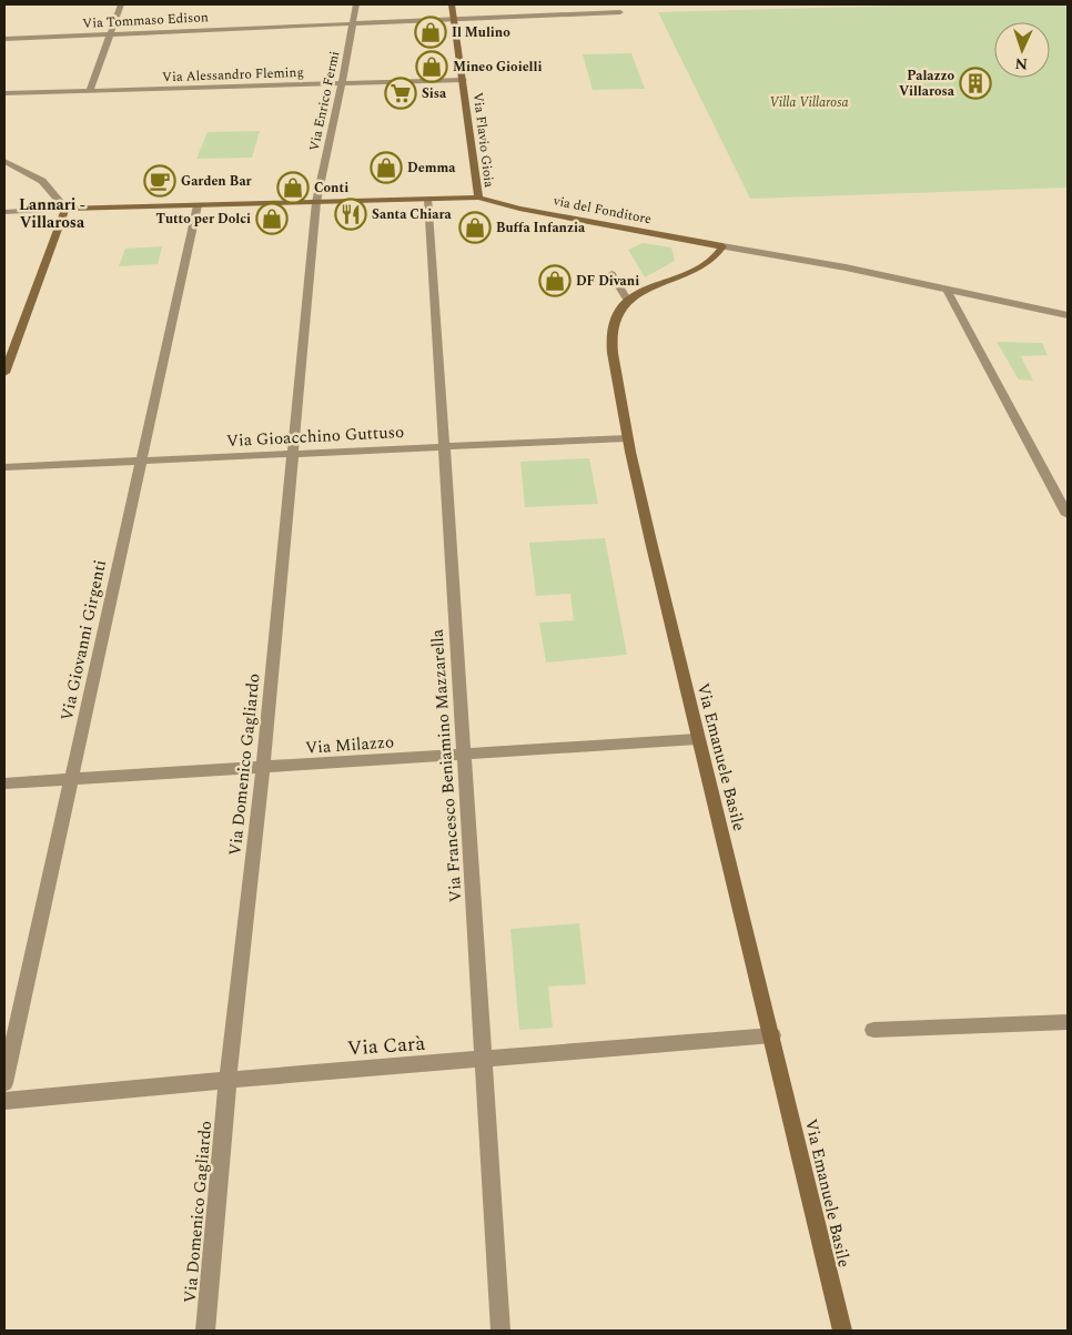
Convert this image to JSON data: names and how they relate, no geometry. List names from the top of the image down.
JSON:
{
  "streets": {
    "main road": ["Via Flavio Gioia", "via del Fonditore", "Via Emanuele Basile"],
    "street": [
      "Via Tommaso Edison",
      "Via Alessandro Fleming",
      "Via Enrico Fermi",
      "Via Gioacchino Guttuso",
      "Via Giovanni Girgenti",
      "Via Milazzo",
      "Via Domenico Gagliardo",
      "Via Francesco Beniamino Mazzarella",
      "Via Carà"
    ]
  },
  "crossings": [
    ["Via Tommaso Edison", "Via Enrico Fermi"],
    ["Via Tommaso Edison", "Via Flavio Gioia"],
    ["Via Alessandro Fleming", "Via Enrico Fermi"],
    ["Via Alessandro Fleming", "Via Flavio Gioia"],
    ["Via Enrico Fermi", "via del Fonditore"],
    ["Via Enrico Fermi", "Via Domenico Gagliardo"],
    ["Via Flavio Gioia", "via del Fonditore"],
    ["via del Fonditore", "Via Giovanni Girgenti"],
    ["via del Fonditore", "Via Emanuele Basile"],
    ["via del Fonditore", "Via Domenico Gagliardo"],
    ["via del Fonditore", "Via Francesco Beniamino Mazzarella"],
    ["Via Gioacchino Guttuso", "Via Giovanni Girgenti"],
    ["Via Gioacchino Guttuso", "Via Emanuele Basile"],
    ["Via Gioacchino Guttuso", "Via Domenico Gagliardo"],
    ["Via Gioacchino Guttuso", "Via Francesco Beniamino Mazzarella"],
    ["Via Giovanni Girgenti", "Via Milazzo"],
    ["Via Milazzo", "Via Emanuele Basile"],
    ["Via Milazzo", "Via Domenico Gagliardo"],
    ["Via Milazzo", "Via Francesco Beniamino Mazzarella"],
    ["Via Emanuele Basile", "Via Carà"],
    ["Via Domenico Gagliardo", "Via Carà"],
    ["Via Francesco Beniamino Mazzarella", "Via Carà"]
  ],
  "districts": ["Lannari - Villarosa"],
  "parks": ["Villa Villarosa"],
  "places": {
    "shop": [
      "Il Mulino",
      "Mineo Gioielli",
      "Demma",
      "Conti",
      "Tutto per Dolci",
      "Buffa Infanzia",
      "DF Divani"
    ],
    "building": ["Palazzo Villarosa"],
    "supermarket": ["Sisa"],
    "cafe": ["Garden Bar"],
    "restaurant": ["Santa Chiara"]
  },
  "north": "bottom"
}
